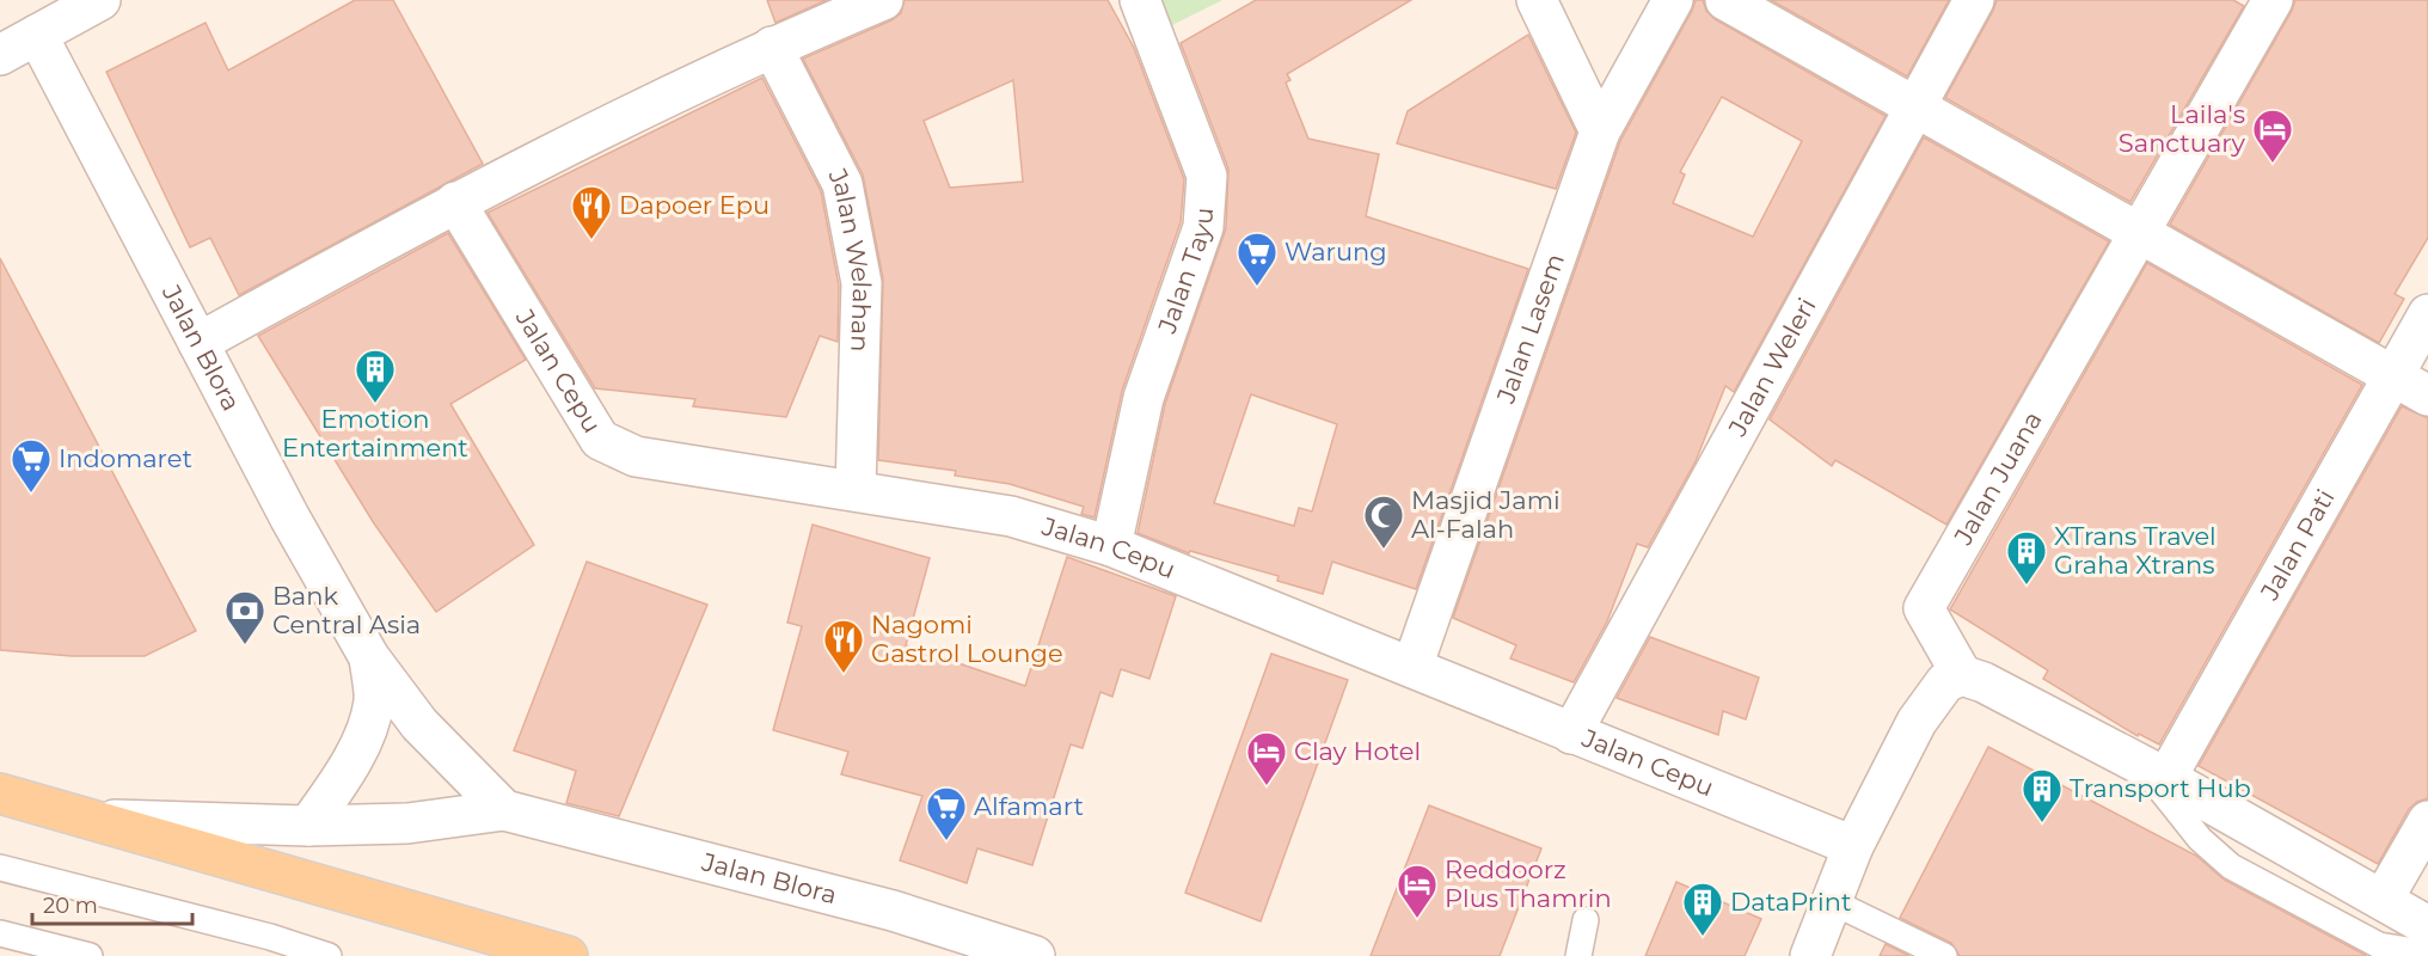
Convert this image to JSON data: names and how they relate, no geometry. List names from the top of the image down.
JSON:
{
  "streets": {
    "street": [
      "Jalan Welahan",
      "Jalan Tayu",
      "Jalan Lasem",
      "Jalan Blora",
      "Jalan Weleri",
      "Jalan Cepu",
      "Jalan Juana",
      "Jalan Pati"
    ]
  },
  "crossings": [
    ["Jalan Welahan", "Jalan Cepu"],
    ["Jalan Tayu", "Jalan Cepu"],
    ["Jalan Lasem", "Jalan Cepu"],
    ["Jalan Weleri", "Jalan Cepu"]
  ],
  "places": {
    "hotel": ["Laila's Sanctuary", "Clay Hotel", "Reddoorz Plus Thamrin"],
    "restaurant": ["Dapoer Epu", "Nagomi Gastrol Lounge"],
    "supermarket": ["Warung", "Indomaret", "Alfamart"],
    "building": [
      "Emotion Entertainment",
      "XTrans Travel Graha Xtrans",
      "Transport Hub",
      "DataPrint"
    ],
    "mosque": ["Masjid Jami Al-Falah"],
    "bank": ["Bank Central Asia"]
  },
  "scale_bar": "20 m"
}
